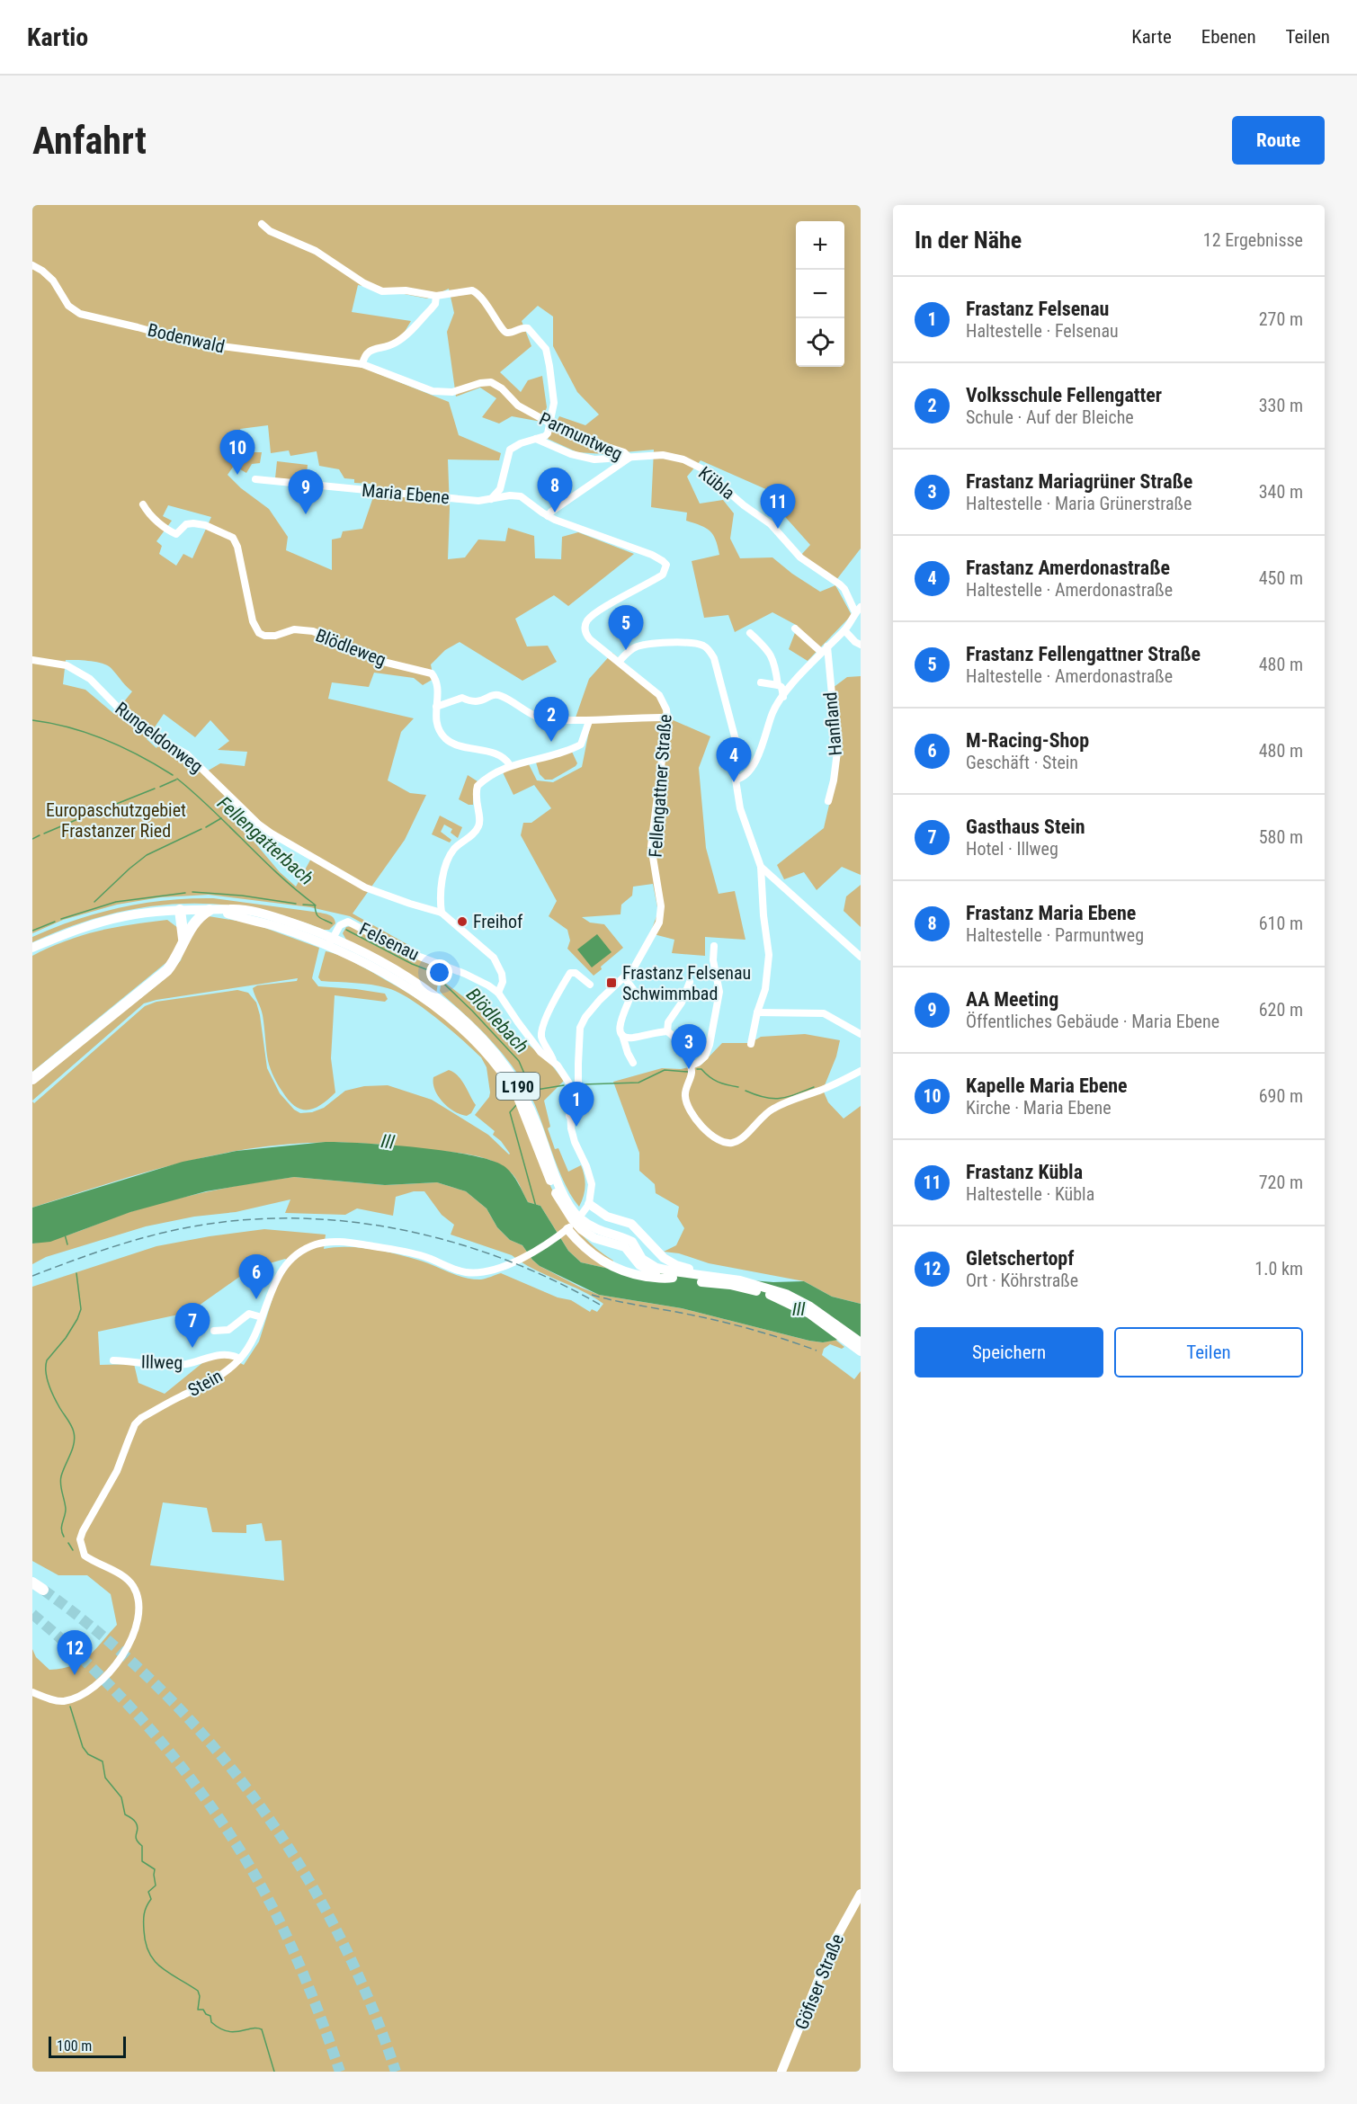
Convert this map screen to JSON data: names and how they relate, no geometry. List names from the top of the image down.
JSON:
{
  "streets": {
    "main road": ["L190", "Göfiser Straße"],
    "street": [
      "Bodenwald",
      "Parmuntweg",
      "Kübla",
      "Maria Ebene",
      "Blödleweg",
      "Hanfland",
      "Rungeldonweg",
      "Fellengattner Straße",
      "Felsenau",
      "Illweg",
      "Stein"
    ]
  },
  "crossings": [
    ["Bodenwald", "Parmuntweg"],
    ["Parmuntweg", "Kübla"],
    ["Parmuntweg", "Maria Ebene"],
    ["Parmuntweg", "Fellengattner Straße"],
    ["Maria Ebene", "Fellengattner Straße"],
    ["Rungeldonweg", "Felsenau"],
    ["Fellengattner Straße", "Felsenau"],
    ["Felsenau", "L190"],
    ["Illweg", "Stein"]
  ],
  "water": ["Fellengatterbach", "Blödlebach", "Ill"],
  "parks": ["Europaschutzgebiet Frastanzer Ried"],
  "places": {
    "other": ["Freihof"],
    "transit": ["Frastanz Felsenau Schwimmbad"]
  },
  "scale_bar": "100 m",
  "page": {
    "header": "Kartio",
    "nav": ["Karte", "Ebenen", "Teilen"],
    "buttons": [
      "Route",
      ["Speichern", "Teilen"]
    ],
    "title": "Anfahrt",
    "heading": ["In der Nähe", "12 Ergebnisse"],
    "map_buttons": ["+", "−"],
    "list": [
      {
        "mark": "1",
        "name": "Frastanz Felsenau",
        "note": "Haltestelle · Felsenau",
        "value": "270 m"
      },
      {
        "mark": "2",
        "name": "Volksschule Fellengatter",
        "note": "Schule · Auf der Bleiche",
        "value": "330 m"
      },
      {
        "mark": "3",
        "name": "Frastanz Mariagrüner Straße",
        "note": "Haltestelle · Maria Grünerstraße",
        "value": "340 m"
      },
      {
        "mark": "4",
        "name": "Frastanz Amerdonastraße",
        "note": "Haltestelle · Amerdonastraße",
        "value": "450 m"
      },
      {
        "mark": "5",
        "name": "Frastanz Fellengattner Straße",
        "note": "Haltestelle · Amerdonastraße",
        "value": "480 m"
      },
      {
        "mark": "6",
        "name": "M-Racing-Shop",
        "note": "Geschäft · Stein",
        "value": "480 m"
      },
      {
        "mark": "7",
        "name": "Gasthaus Stein",
        "note": "Hotel · Illweg",
        "value": "580 m"
      },
      {
        "mark": "8",
        "name": "Frastanz Maria Ebene",
        "note": "Haltestelle · Parmuntweg",
        "value": "610 m"
      },
      {
        "mark": "9",
        "name": "AA Meeting",
        "note": "Öffentliches Gebäude · Maria Ebene",
        "value": "620 m"
      },
      {
        "mark": "10",
        "name": "Kapelle Maria Ebene",
        "note": "Kirche · Maria Ebene",
        "value": "690 m"
      },
      {
        "mark": "11",
        "name": "Frastanz Kübla",
        "note": "Haltestelle · Kübla",
        "value": "720 m"
      },
      {
        "mark": "12",
        "name": "Gletschertopf",
        "note": "Ort · Köhrstraße",
        "value": "1.0 km"
      }
    ],
    "pins": [
      "10",
      "8",
      "9",
      "11",
      "5",
      "2",
      "4",
      "3",
      "1",
      "6",
      "7",
      "12"
    ],
    "scale": "100 m"
  }
}
